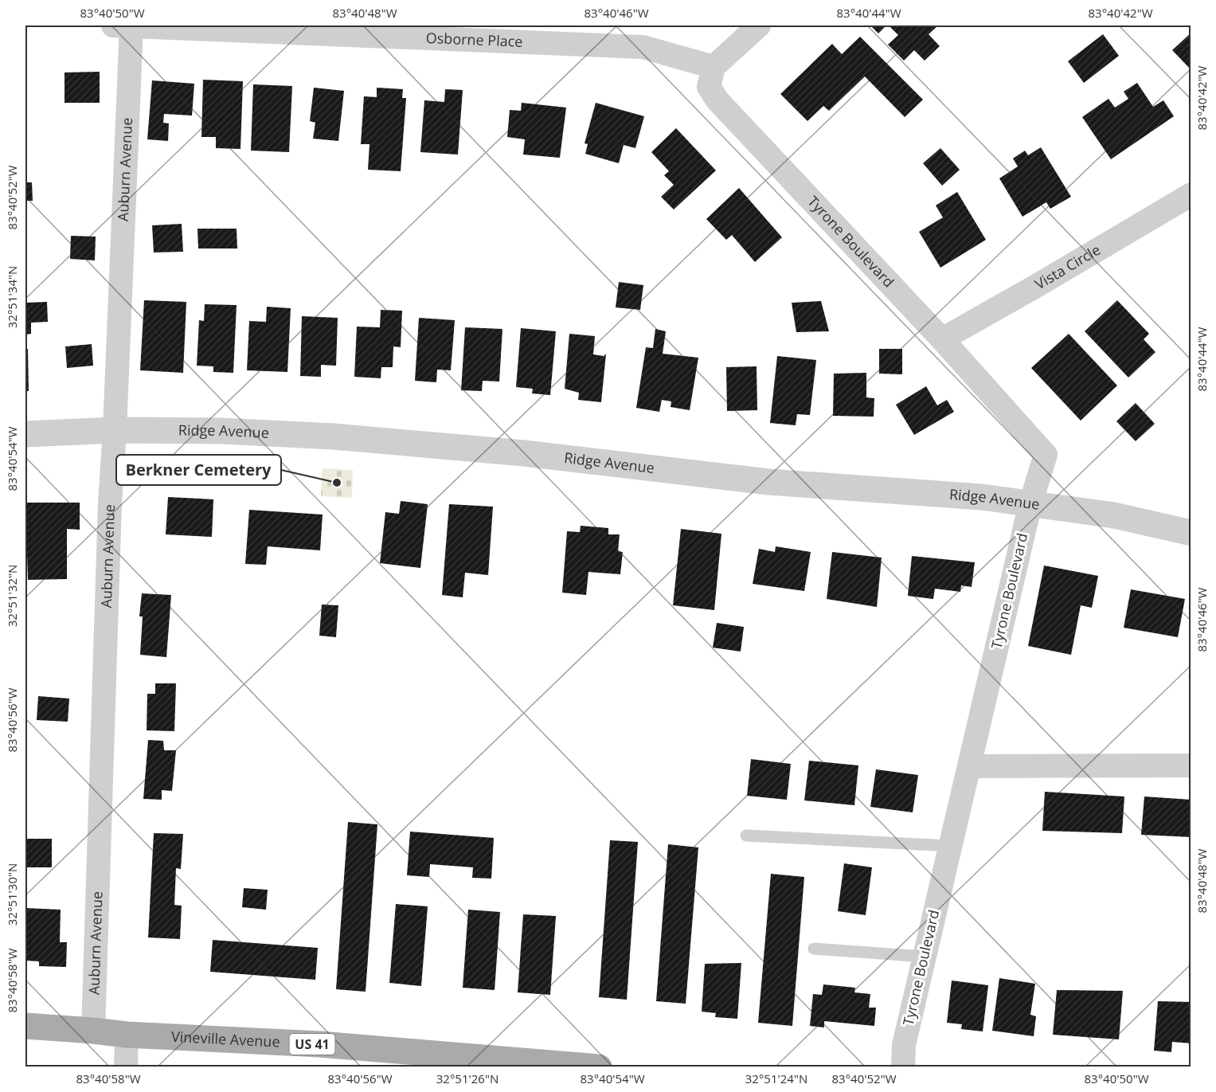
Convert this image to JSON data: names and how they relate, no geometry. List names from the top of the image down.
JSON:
{
  "streets": {
    "main road": ["Vineville Avenue", "US 41"],
    "street": [
      "Osborne Place",
      "Auburn Avenue",
      "Tyrone Boulevard",
      "Vista Circle",
      "Ridge Avenue"
    ]
  },
  "crossings": [
    ["Osborne Place", "Auburn Avenue"],
    ["Osborne Place", "Tyrone Boulevard"],
    ["Auburn Avenue", "Ridge Avenue"],
    ["Auburn Avenue", "Vineville Avenue"],
    ["Tyrone Boulevard", "Vista Circle"],
    ["Tyrone Boulevard", "Ridge Avenue"]
  ],
  "places": ["Berkner Cemetery"],
  "coordinates": [
    "83°40'50\"W",
    "83°40'48\"W",
    "83°40'46\"W",
    "83°40'44\"W",
    "83°40'42\"W",
    "83°40'52\"W",
    "32°51'34\"N",
    "83°40'54\"W",
    "32°51'32\"N",
    "83°40'56\"W",
    "32°51'30\"N",
    "83°40'58\"W",
    "32°51'26\"N",
    "32°51'24\"N"
  ]
}
